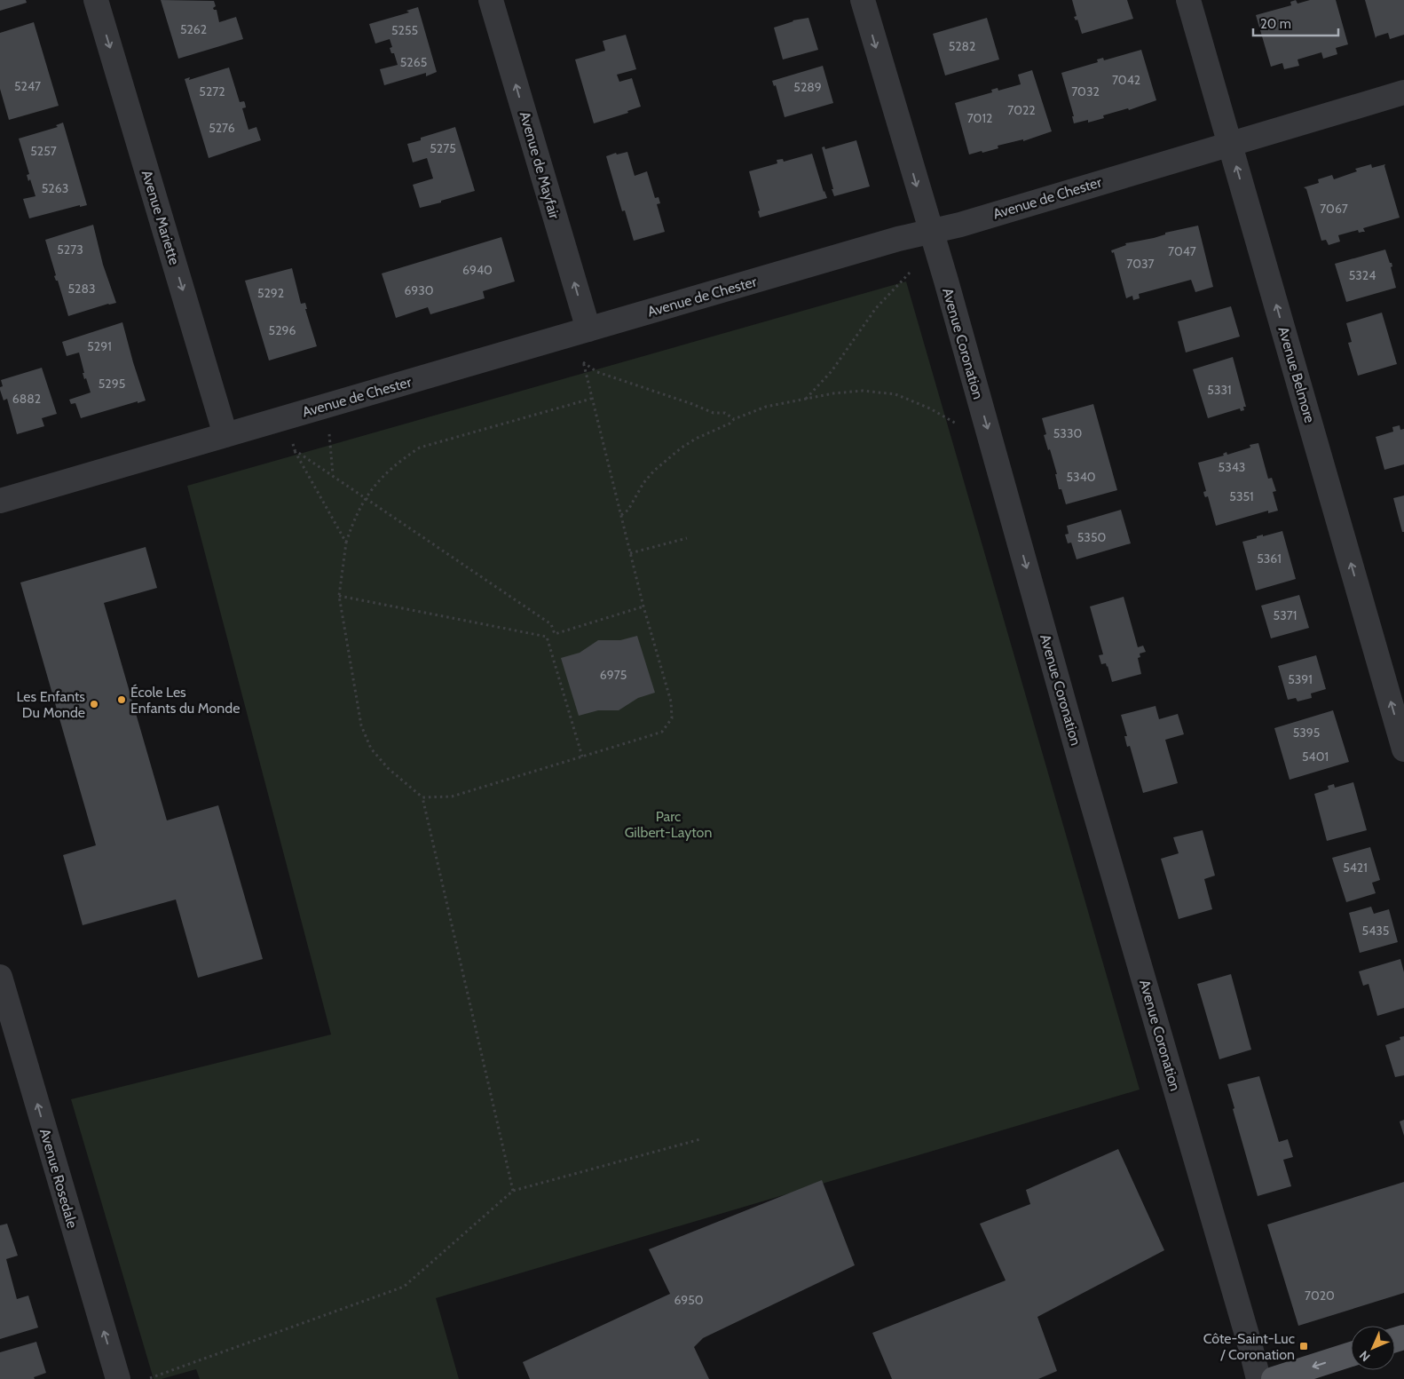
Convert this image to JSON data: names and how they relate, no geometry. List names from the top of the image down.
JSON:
{
  "streets": {
    "street": [
      "Avenue de Mayfair",
      "Avenue de Chester",
      "Avenue Mariette",
      "Avenue Coronation",
      "Avenue Belmore",
      "Avenue Rosedale"
    ]
  },
  "crossings": [
    ["Avenue de Mayfair", "Avenue de Chester"],
    ["Avenue de Chester", "Avenue Mariette"],
    ["Avenue de Chester", "Avenue Coronation"],
    ["Avenue de Chester", "Avenue Belmore"]
  ],
  "one_way": [
    "Avenue de Mayfair",
    "Avenue Mariette",
    "Avenue Coronation",
    "Avenue Belmore",
    "Avenue Rosedale"
  ],
  "parks": ["Parc Gilbert-Layton"],
  "places": {
    "other": ["École Les Enfants du Monde", "Les Enfants Du Monde"],
    "transit": ["Côte-Saint-Luc / Coronation"]
  },
  "house_numbers": [
    "5262",
    "5255",
    "5282",
    "5265",
    "7042",
    "5247",
    "5289",
    "5272",
    "7032",
    "7022",
    "7012",
    "5276",
    "5275",
    "5257",
    "5263",
    "7067",
    "5273",
    "7047",
    "7037",
    "6940",
    "5324",
    "5283",
    "6930",
    "5292",
    "5296",
    "5291",
    "5295",
    "5331",
    "6882",
    "5330",
    "5343",
    "5340",
    "5351",
    "5350",
    "5361",
    "5371",
    "6975",
    "5391",
    "5395",
    "5401",
    "5421",
    "5435",
    "7020",
    "6950"
  ],
  "scale_bar": "20 m",
  "north": "bottom left"
}
